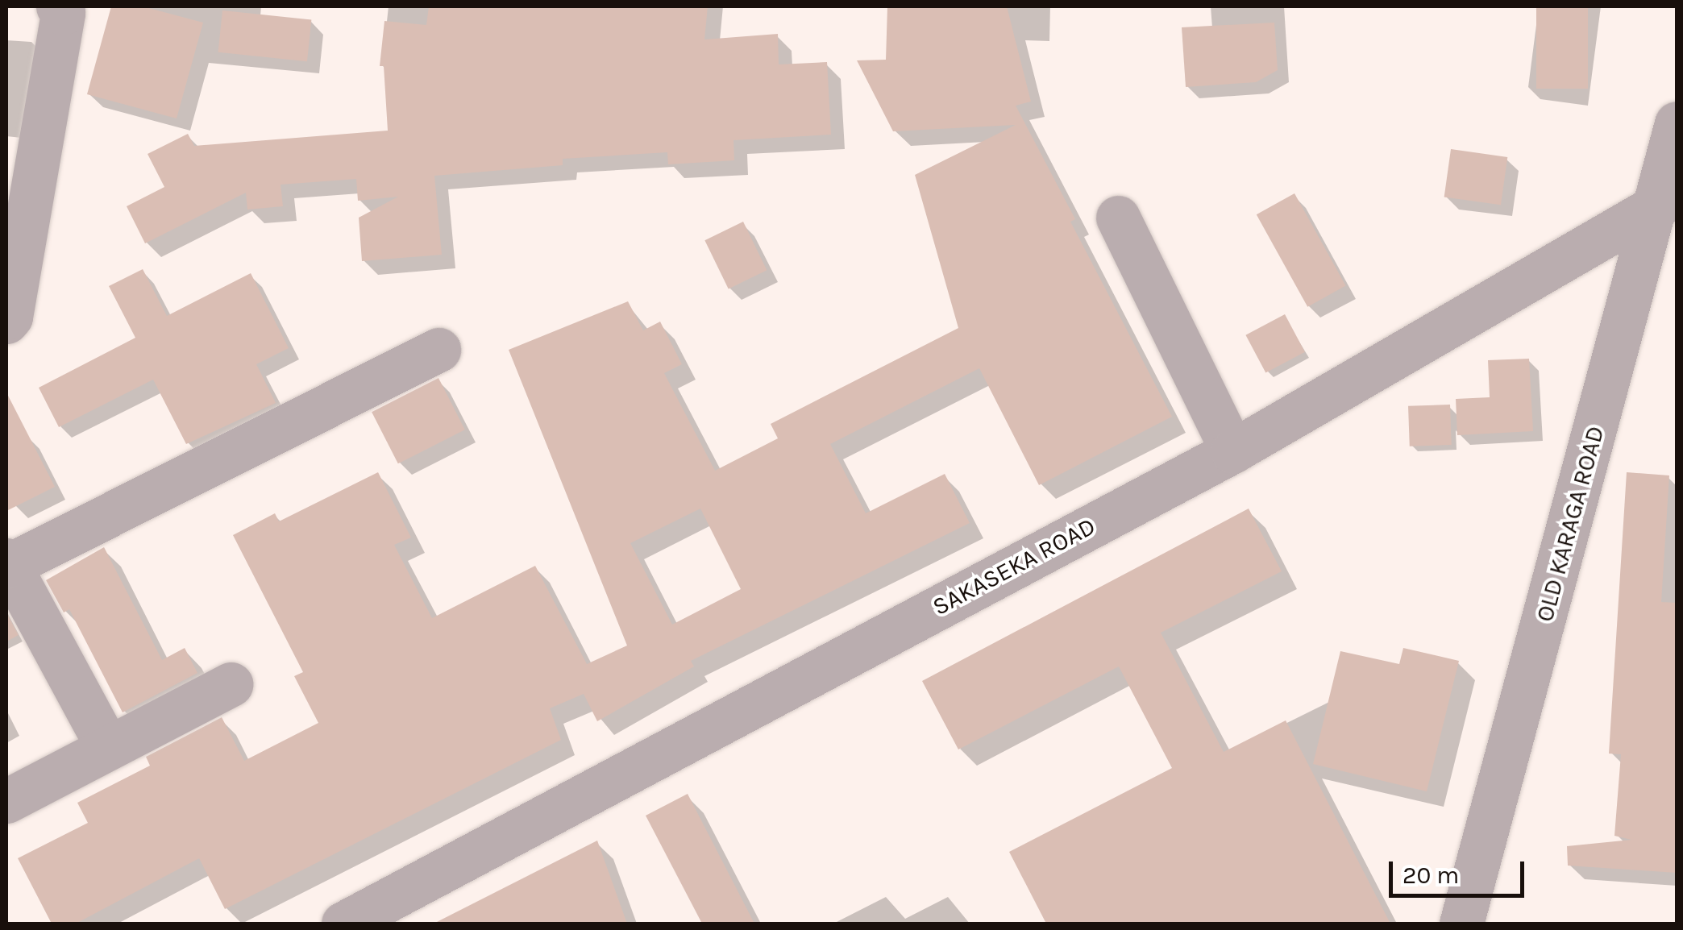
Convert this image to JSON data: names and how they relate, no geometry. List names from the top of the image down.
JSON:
{
  "streets": {
    "street": ["OLD KARAGA ROAD", "SAKASEKA ROAD"]
  },
  "crossings": [
    ["OLD KARAGA ROAD", "SAKASEKA ROAD"]
  ],
  "scale_bar": "20 m"
}
